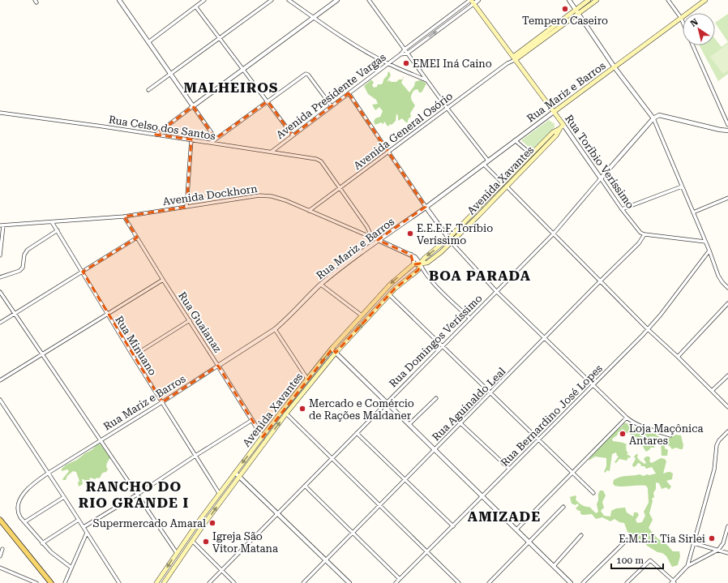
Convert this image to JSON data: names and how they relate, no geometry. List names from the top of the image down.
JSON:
{
  "streets": {
    "main road": [
      "Rua Mariz e Barros",
      "Avenida General Osório",
      "Rua Toríbio Veríssimo",
      "Avenida Xavantes"
    ],
    "street": [
      "Avenida Presidente Vargas",
      "Rua Celso dos Santos",
      "Avenida Dockhorn",
      "Rua Guaianaz",
      "Rua Domingos Veríssimo",
      "Rua Minuano",
      "Rua Aguinaldo Leal",
      "Rua Bernardino José Lopes"
    ]
  },
  "crossings": [
    ["Rua Mariz e Barros", "Rua Toríbio Veríssimo"],
    ["Rua Mariz e Barros", "Avenida Dockhorn"],
    ["Rua Mariz e Barros", "Rua Guaianaz"],
    ["Rua Mariz e Barros", "Rua Minuano"],
    ["Avenida Presidente Vargas", "Rua Celso dos Santos"],
    ["Avenida Presidente Vargas", "Rua Toríbio Veríssimo"],
    ["Rua Celso dos Santos", "Avenida General Osório"],
    ["Avenida General Osório", "Rua Toríbio Veríssimo"],
    ["Avenida General Osório", "Avenida Dockhorn"],
    ["Rua Toríbio Veríssimo", "Avenida Xavantes"],
    ["Rua Toríbio Veríssimo", "Rua Domingos Veríssimo"],
    ["Rua Toríbio Veríssimo", "Rua Aguinaldo Leal"],
    ["Avenida Xavantes", "Avenida Dockhorn"],
    ["Avenida Xavantes", "Rua Guaianaz"],
    ["Avenida Xavantes", "Rua Minuano"],
    ["Avenida Dockhorn", "Rua Guaianaz"],
    ["Avenida Dockhorn", "Rua Minuano"]
  ],
  "districts": [
    "MALHEIROS",
    "BOA PARADA",
    "RANCHO DO RIO GRANDE I",
    "AMIZADE"
  ],
  "places": [
    "Tempero Caseiro",
    "EMEI Iná Caino",
    "E.E.E.F. Toríbio Veríssimo",
    "Mercado e Comércio de Rações Maldaner",
    "Loja Maçônica Antares",
    "Supermercado Amaral",
    "E.M.E.I. Tia Sirlei",
    "Igreja São Vitor Matana"
  ],
  "scale_bar": "100 m",
  "north": "top left"
}
